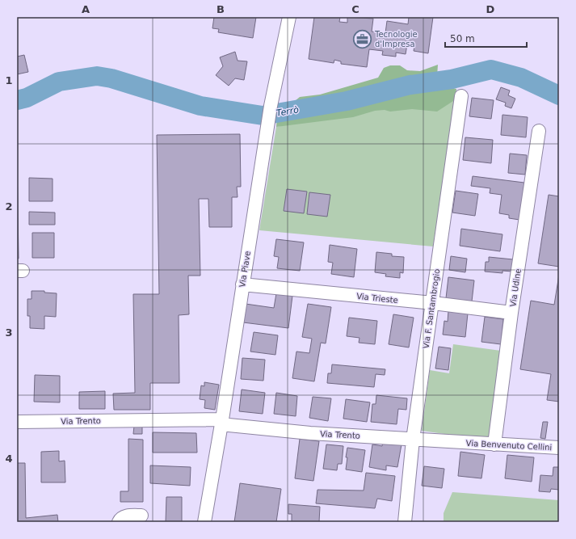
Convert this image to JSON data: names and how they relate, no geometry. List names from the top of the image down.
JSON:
{
  "streets": {
    "street": [
      "Via Piave",
      "Via Udine",
      "Via Trieste",
      "Via F. Santambrogio",
      "Via Trento",
      "Via Benvenuto Cellini"
    ]
  },
  "crossings": [
    ["Via Piave", "Via Trieste"],
    ["Via Piave", "Via Trento"],
    ["Via Udine", "Via Trieste"],
    ["Via Udine", "Via Benvenuto Cellini"],
    ["Via Trieste", "Via F. Santambrogio"],
    ["Via F. Santambrogio", "Via Trento"],
    ["Via Trento", "Via Benvenuto Cellini"]
  ],
  "water": ["Terrò"],
  "places": {
    "office": ["Tecnologie d'Impresa"]
  },
  "scale_bar": "50 m",
  "grid": {
    "columns": [
      "A",
      "B",
      "C",
      "D"
    ],
    "rows": [
      "1",
      "2",
      "3",
      "4"
    ]
  }
}
